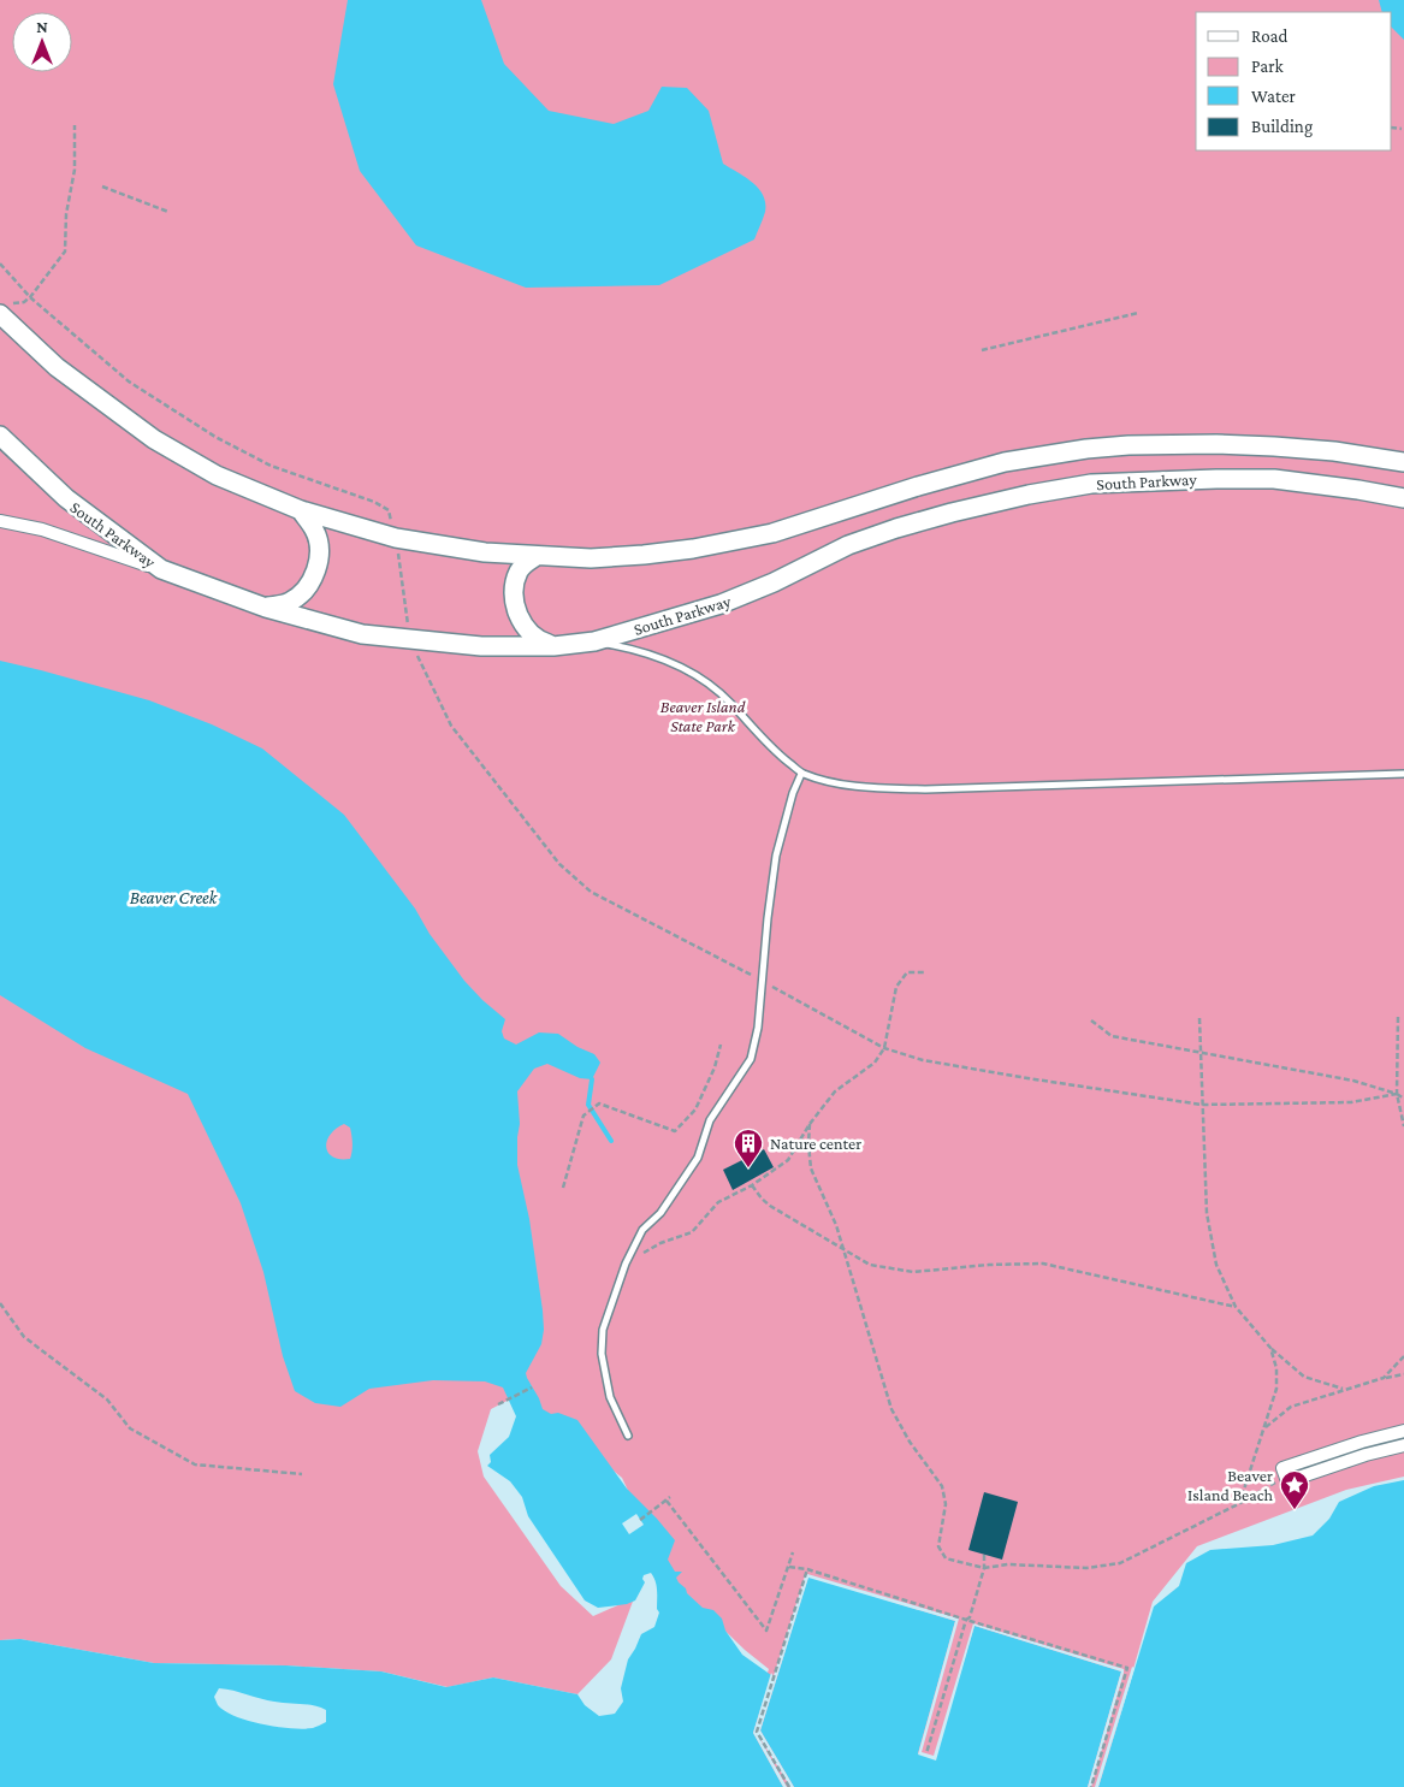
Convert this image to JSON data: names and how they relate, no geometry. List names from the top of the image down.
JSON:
{
  "streets": {
    "street": ["South Parkway"]
  },
  "water": ["Beaver Creek"],
  "parks": ["Beaver Island State Park"],
  "places": {
    "building": ["Nature center"],
    "place": ["Beaver Island Beach"]
  },
  "legend": [
    "Road",
    "Park",
    "Water",
    "Building"
  ],
  "north": "top"
}
